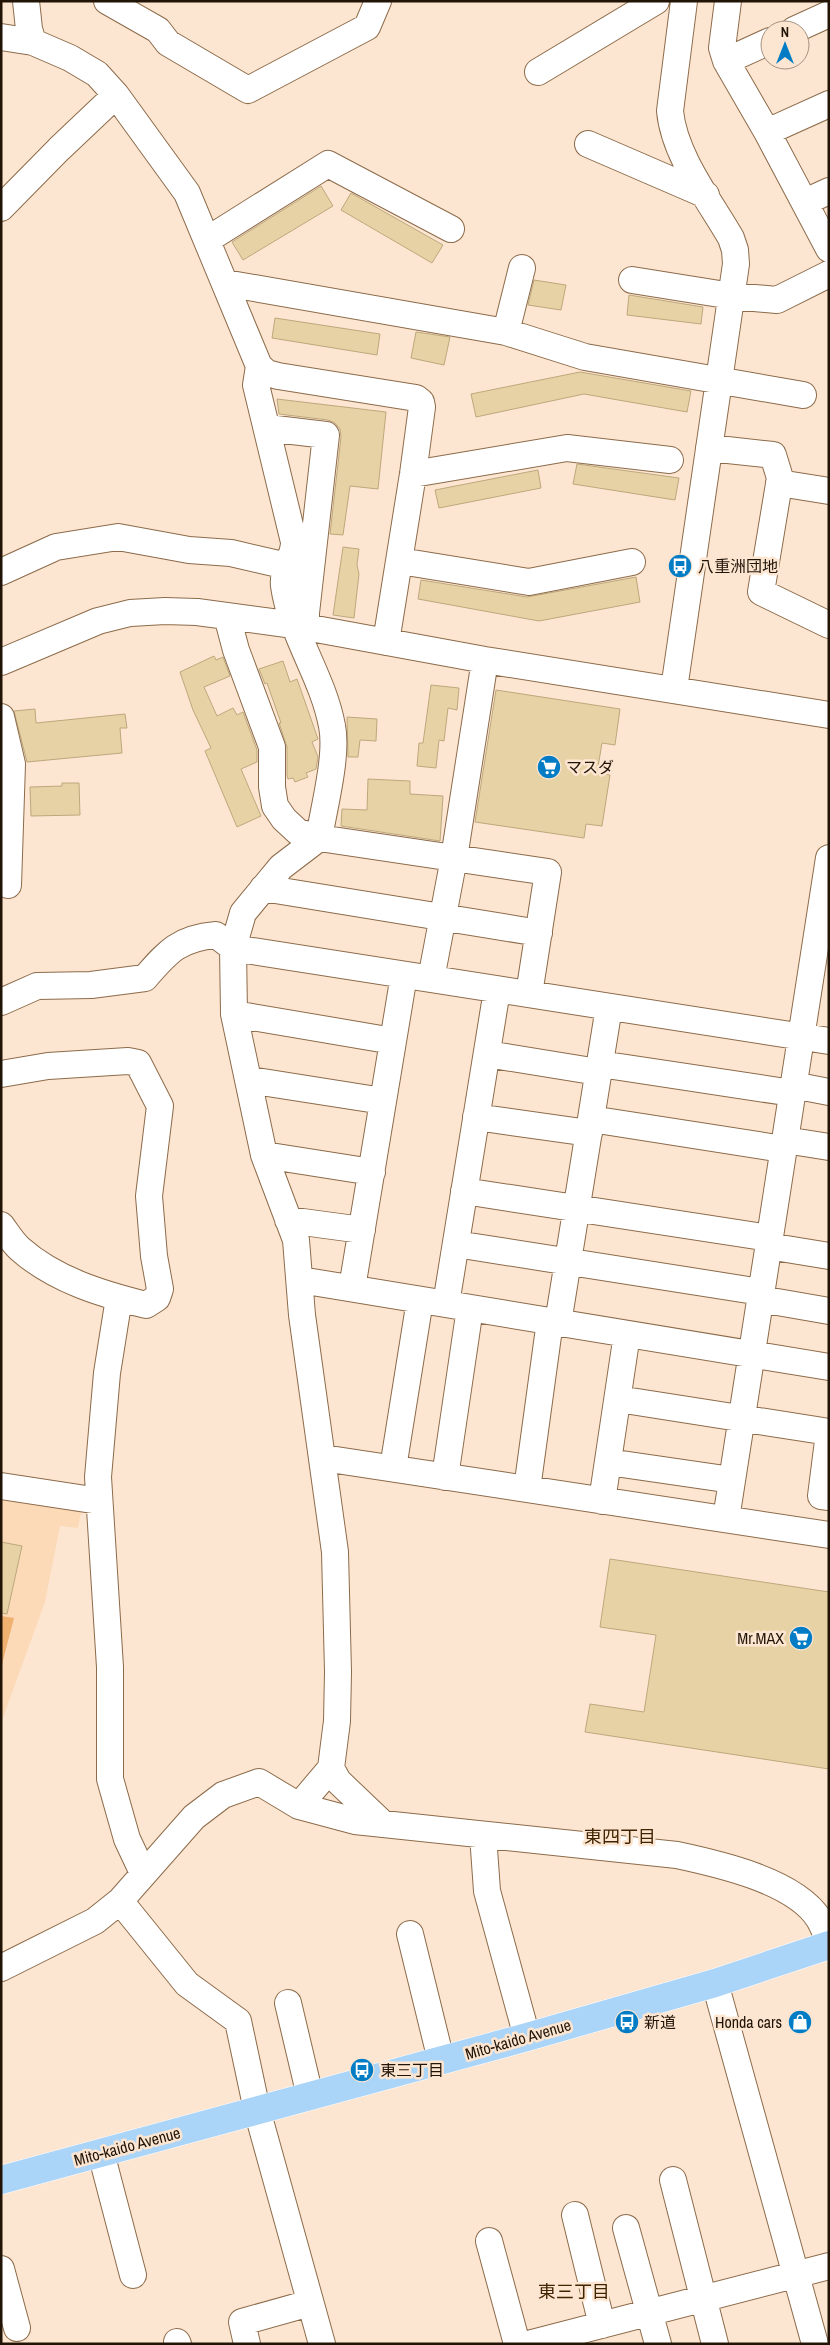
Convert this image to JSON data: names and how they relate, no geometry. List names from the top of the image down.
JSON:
{
  "streets": {
    "main road": ["Mito-kaido Avenue"]
  },
  "districts": ["東四丁目", "東三丁目"],
  "places": {
    "bus stop": ["八重洲団地", "新道", "東三丁目"],
    "supermarket": ["マスダ", "Mr.MAX"],
    "shop": ["Honda cars"]
  },
  "north": "top"
}
